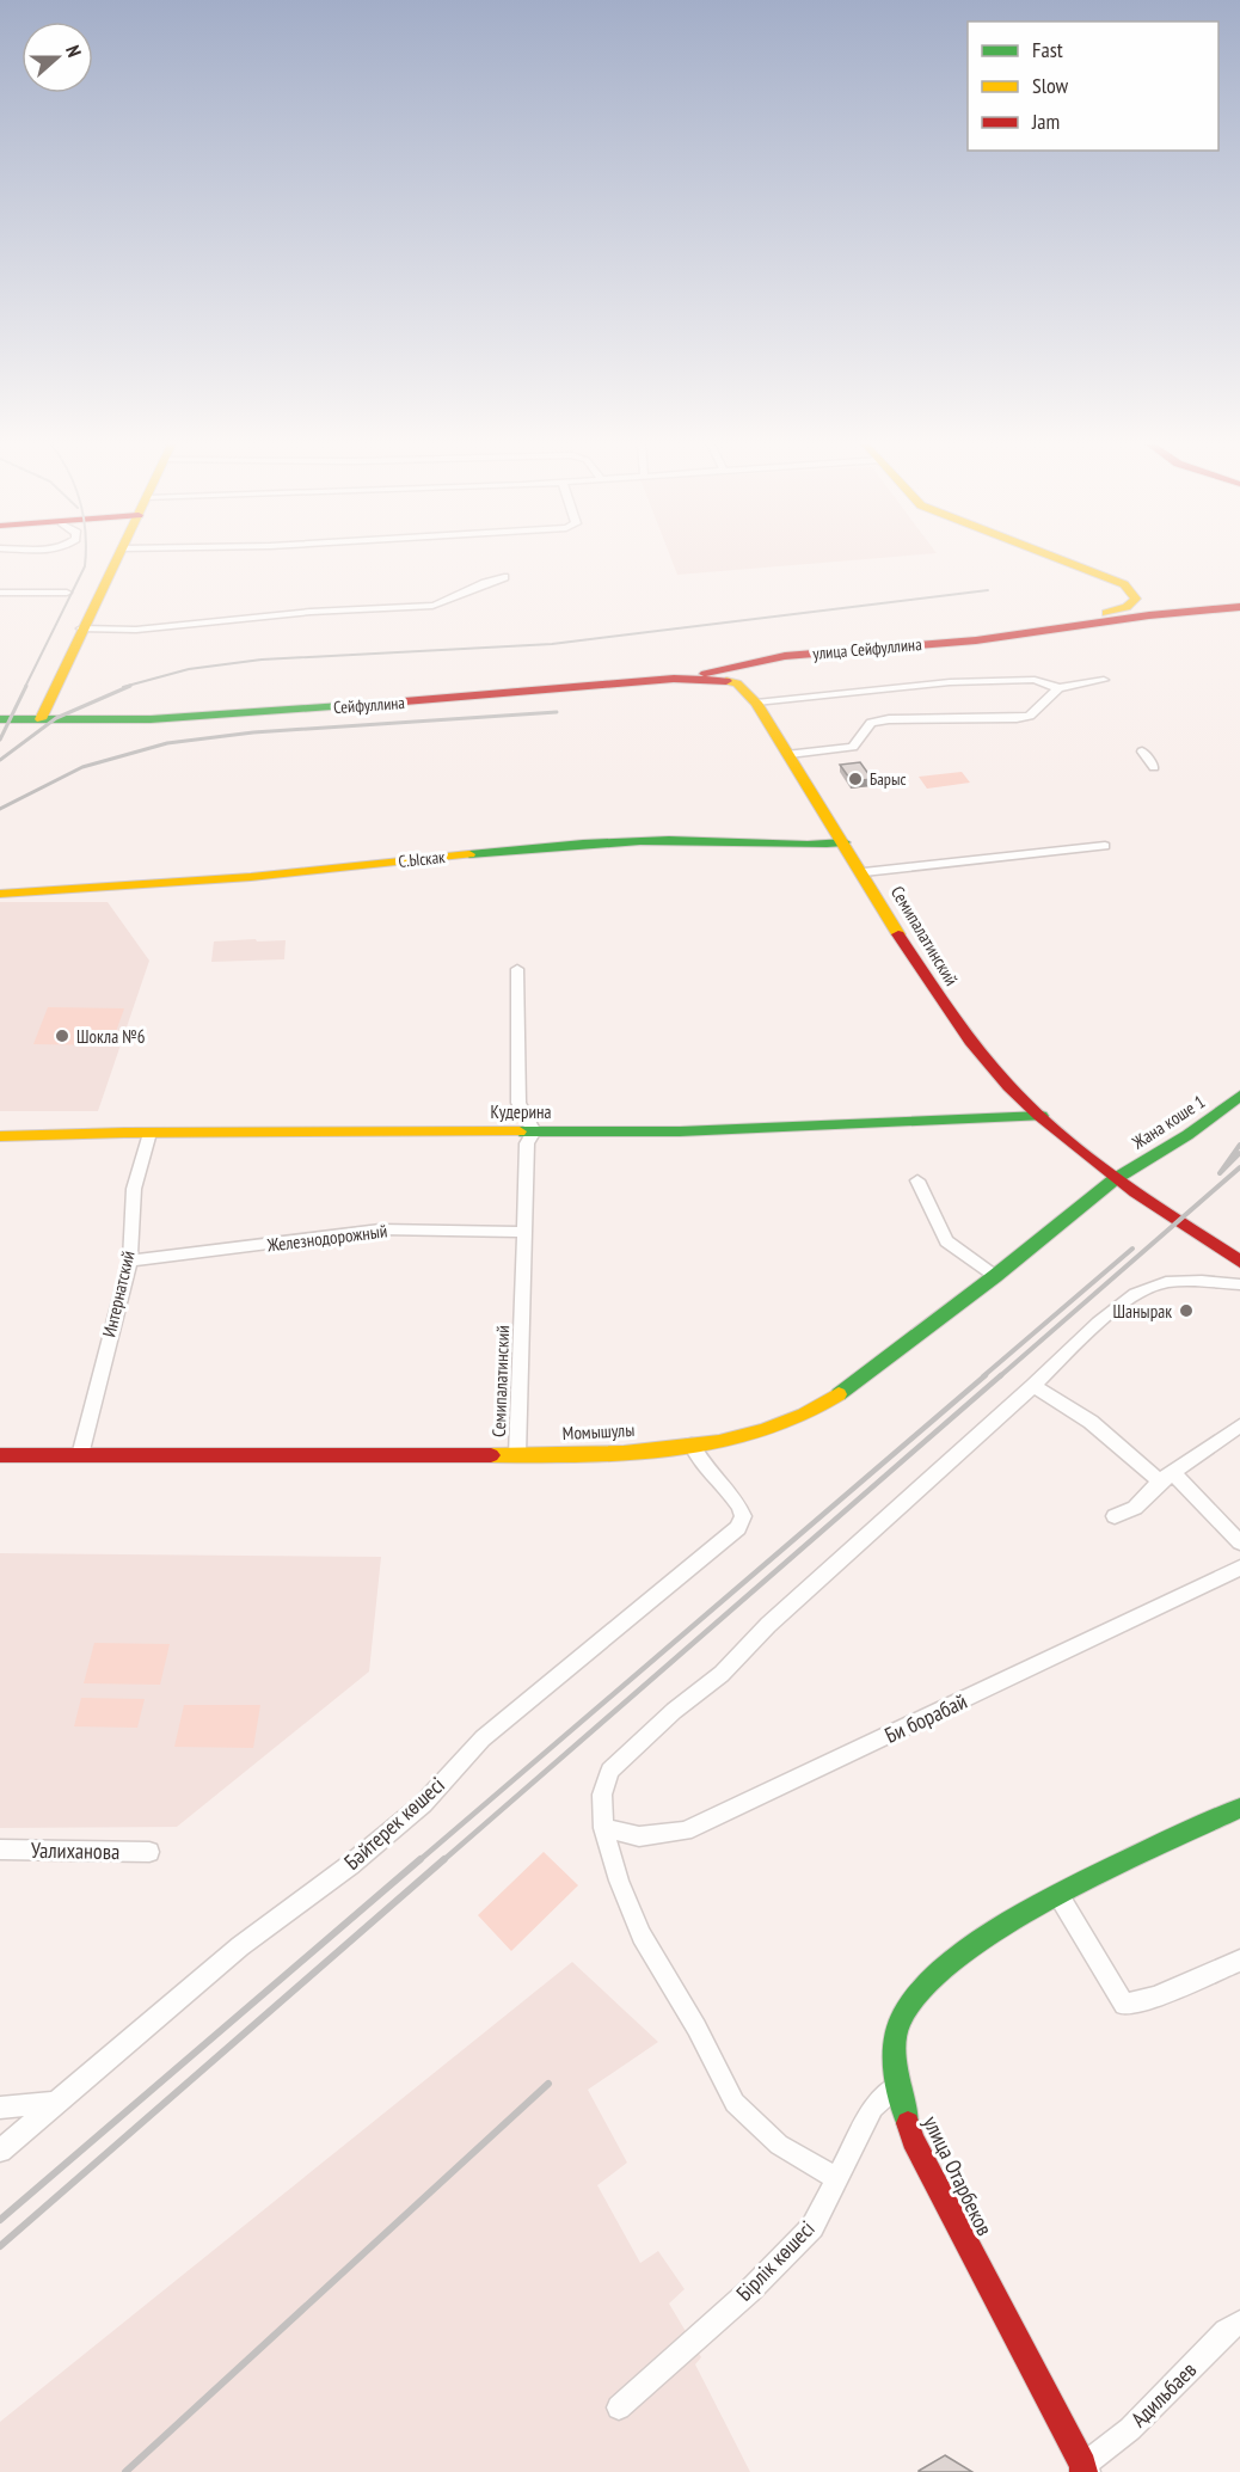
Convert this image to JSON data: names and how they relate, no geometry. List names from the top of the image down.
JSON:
{
  "streets": {
    "street": [
      "улица Сейфуллина",
      "Сейфуллина",
      "С.Ыскак",
      "Семипалатинский",
      "Кудерина",
      "Жана коше 1",
      "Железнодорожный",
      "Интернатский",
      "Момышулы",
      "Би борабай",
      "Бәйтерек көшесі",
      "Уалиханова",
      "улица Отарбеков",
      "Бірлік көшесі",
      "Адильбаев"
    ]
  },
  "crossings": [
    ["улица Сейфуллина", "Сейфуллина"],
    ["Сейфуллина", "Семипалатинский"],
    ["С.Ыскак", "Семипалатинский"],
    ["Семипалатинский", "Кудерина"],
    ["Семипалатинский", "Жана коше 1"],
    ["Семипалатинский", "Железнодорожный"],
    ["Семипалатинский", "Момышулы"],
    ["Кудерина", "Интернатский"],
    ["Жана коше 1", "Момышулы"],
    ["Железнодорожный", "Интернатский"],
    ["Интернатский", "Момышулы"],
    ["Момышулы", "Бәйтерек көшесі"],
    ["улица Отарбеков", "Бірлік көшесі"],
    ["улица Отарбеков", "Адильбаев"]
  ],
  "places": ["Барыс", "Шокла №6", "Шанырак"],
  "legend": ["Fast", "Slow", "Jam"],
  "north": "right"
}
